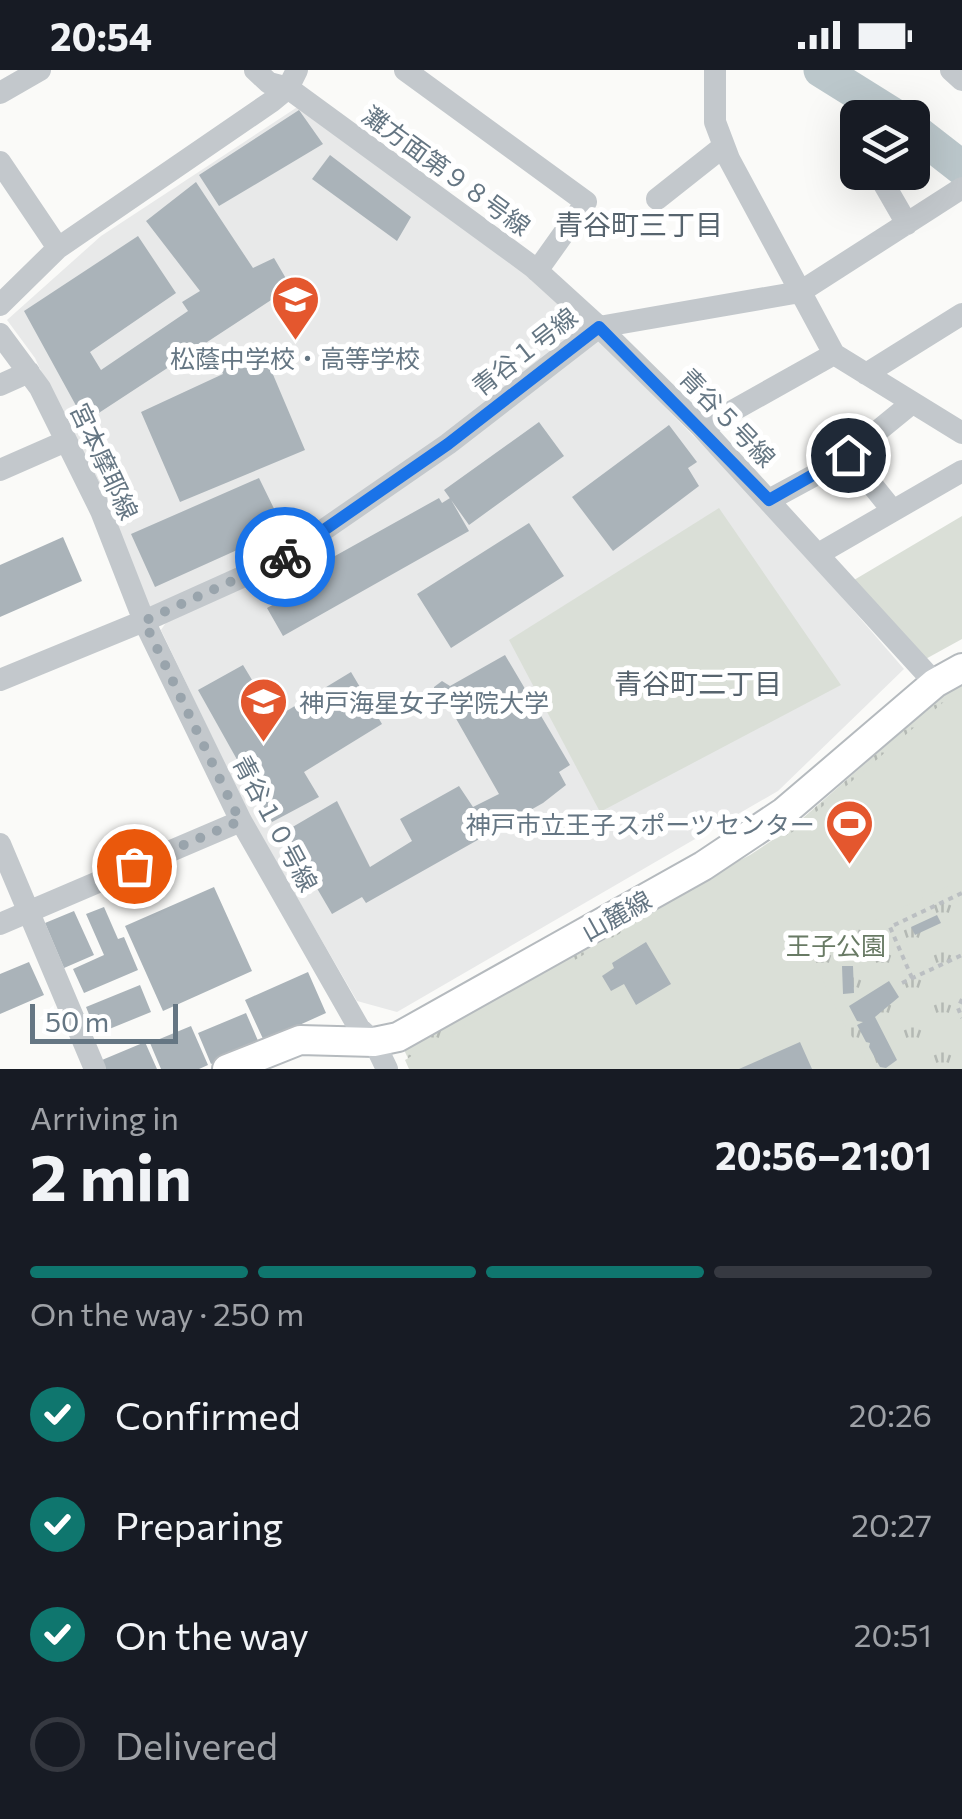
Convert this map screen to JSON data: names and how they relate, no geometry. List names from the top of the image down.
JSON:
{
  "streets": {
    "main road": ["山麓線"],
    "street": [
      "灘方面第９８号線",
      "青谷１号線",
      "青谷５号線",
      "宮本摩耶線",
      "青谷１０号線"
    ]
  },
  "crossings": [
    ["灘方面第９８号線", "青谷１号線"],
    ["灘方面第９８号線", "青谷５号線"],
    ["青谷１号線", "青谷５号線"],
    ["青谷１号線", "宮本摩耶線"],
    ["青谷１号線", "青谷１０号線"],
    ["青谷５号線", "山麓線"],
    ["宮本摩耶線", "青谷１０号線"],
    ["青谷１０号線", "山麓線"]
  ],
  "districts": ["青谷町三丁目", "青谷町二丁目"],
  "parks": ["王子公園"],
  "places": {
    "school or university": ["松蔭中学校・高等学校", "神戸海星女子学院大学"],
    "sports": ["神戸市立王子スポーツセンター"]
  },
  "scale_bar": "50 m",
  "page": {
    "status": "20:54",
    "scale": "50 m",
    "heading": ["2 min", "Arriving in", "20:56–21:01"],
    "bar": "On the way · 250 m",
    "list": [
      ["Confirmed", "20:26"],
      ["Preparing", "20:27"],
      ["On the way", "20:51"],
      "Delivered"
    ]
  }
}
